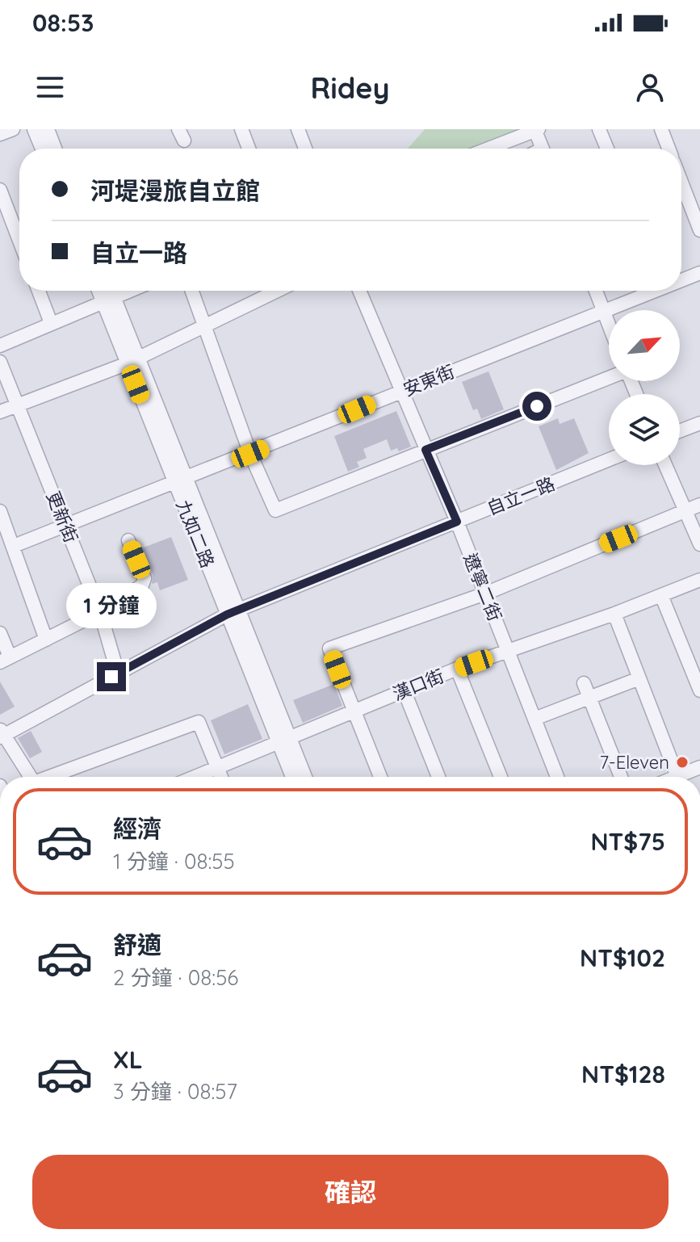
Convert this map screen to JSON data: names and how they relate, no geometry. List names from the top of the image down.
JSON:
{
  "streets": {
    "street": [
      "安東街",
      "自立一路",
      "更新街",
      "九如二路",
      "遼寧二街",
      "漢口街"
    ]
  },
  "crossings": [
    ["安東街", "更新街"],
    ["安東街", "九如二路"],
    ["安東街", "遼寧二街"],
    ["自立一路", "更新街"],
    ["自立一路", "九如二路"],
    ["自立一路", "遼寧二街"],
    ["九如二路", "漢口街"],
    ["遼寧二街", "漢口街"]
  ],
  "places": ["7-Eleven"],
  "north": "top right",
  "page": {
    "status": "08:53",
    "header": "Ridey",
    "banner": ["河堤漫旅自立館", "自立一路"],
    "bubble": "1 分鐘",
    "list": [
      {
        "name": "經濟",
        "note": "1 分鐘 · 08:55",
        "value": "NT$75"
      },
      {
        "name": "舒適",
        "note": "2 分鐘 · 08:56",
        "value": "NT$102"
      },
      {
        "name": "XL",
        "note": "3 分鐘 · 08:57",
        "value": "NT$128"
      }
    ],
    "buttons": "確認"
  }
}
